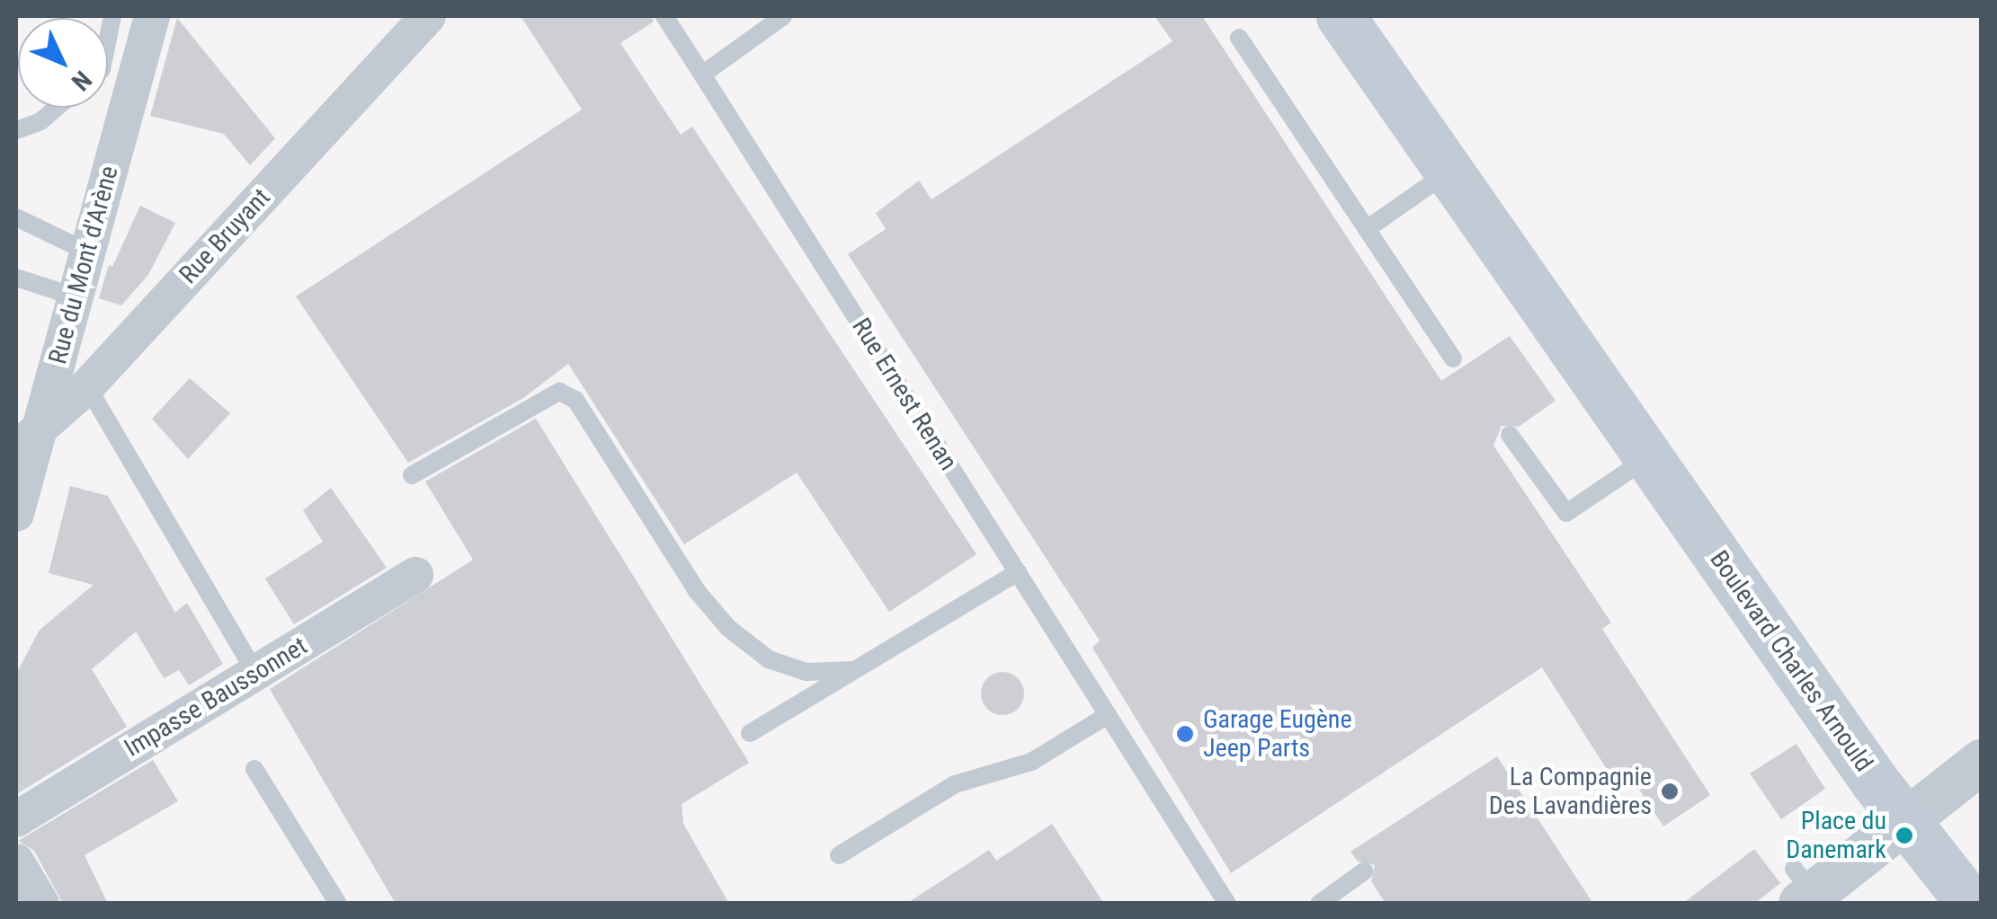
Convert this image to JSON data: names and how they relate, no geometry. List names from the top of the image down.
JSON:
{
  "streets": {
    "main road": ["Boulevard Charles Arnould"],
    "street": ["Rue Bruyant", "Rue du Mont d'Arène", "Impasse Baussonnet"],
    "lane": ["Rue Ernest Renan"]
  },
  "crossings": [
    ["Rue Bruyant", "Rue du Mont d'Arène"]
  ],
  "places": ["Garage Eugène Jeep Parts", "La Compagnie Des Lavandières", "Place du Danemark"],
  "north": "bottom right"
}
